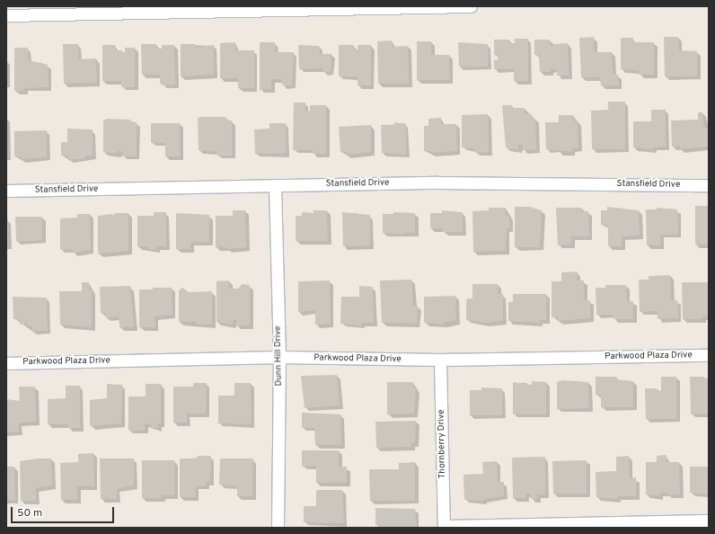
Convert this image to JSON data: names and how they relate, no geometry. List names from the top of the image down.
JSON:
{
  "streets": {
    "street": [
      "Stansfield Drive",
      "Dunn Hill Drive",
      "Parkwood Plaza Drive",
      "Thornberry Drive"
    ]
  },
  "crossings": [
    ["Stansfield Drive", "Dunn Hill Drive"],
    ["Dunn Hill Drive", "Parkwood Plaza Drive"],
    ["Parkwood Plaza Drive", "Thornberry Drive"]
  ],
  "scale_bar": "50 m"
}
